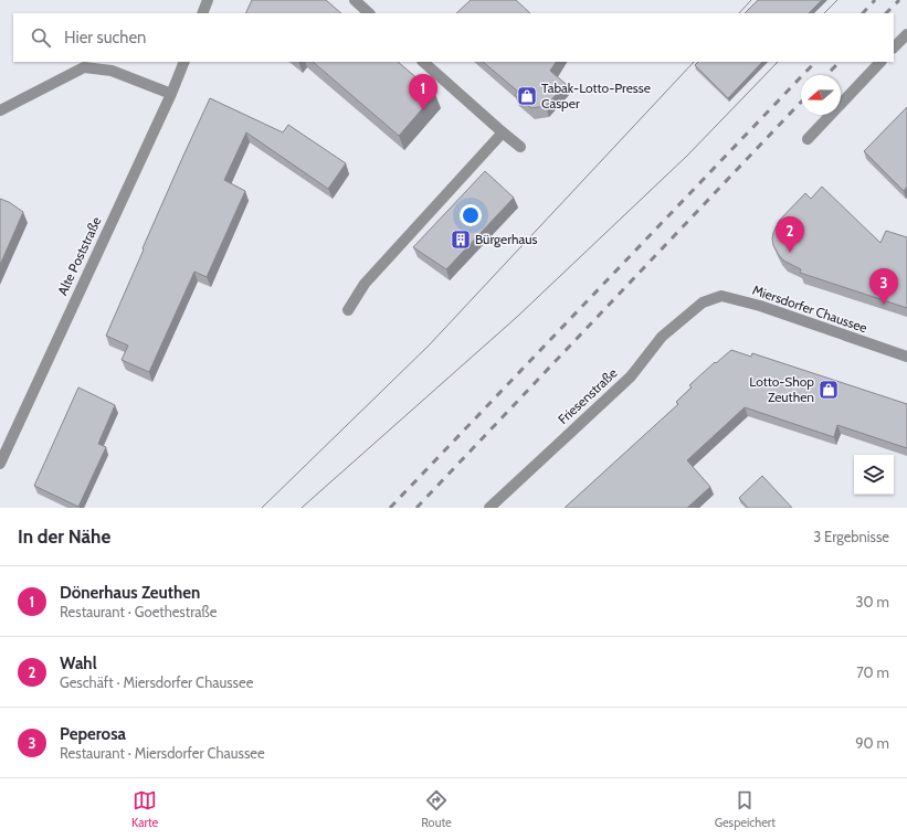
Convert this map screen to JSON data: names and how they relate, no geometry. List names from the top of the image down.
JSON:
{
  "streets": {
    "street": ["Alte Poststraße", "Miersdorfer Chaussee", "Friesenstraße"]
  },
  "crossings": [
    ["Miersdorfer Chaussee", "Friesenstraße"]
  ],
  "places": {
    "shop": ["Tabak-Lotto-Presse Casper", "Lotto-Shop Zeuthen"],
    "building": ["Bürgerhaus"]
  },
  "north": "left",
  "page": {
    "search": "Hier suchen",
    "pins": ["1", "2", "3"],
    "heading": ["In der Nähe", "3 Ergebnisse"],
    "list": [
      {
        "mark": "1",
        "name": "Dönerhaus Zeuthen",
        "note": "Restaurant · Goethestraße",
        "value": "30 m"
      },
      {
        "mark": "2",
        "name": "Wahl",
        "note": "Geschäft · Miersdorfer Chaussee",
        "value": "70 m"
      },
      {
        "mark": "3",
        "name": "Peperosa",
        "note": "Restaurant · Miersdorfer Chaussee",
        "value": "90 m"
      }
    ],
    "nav": ["Karte", "Route", "Gespeichert"]
  }
}
